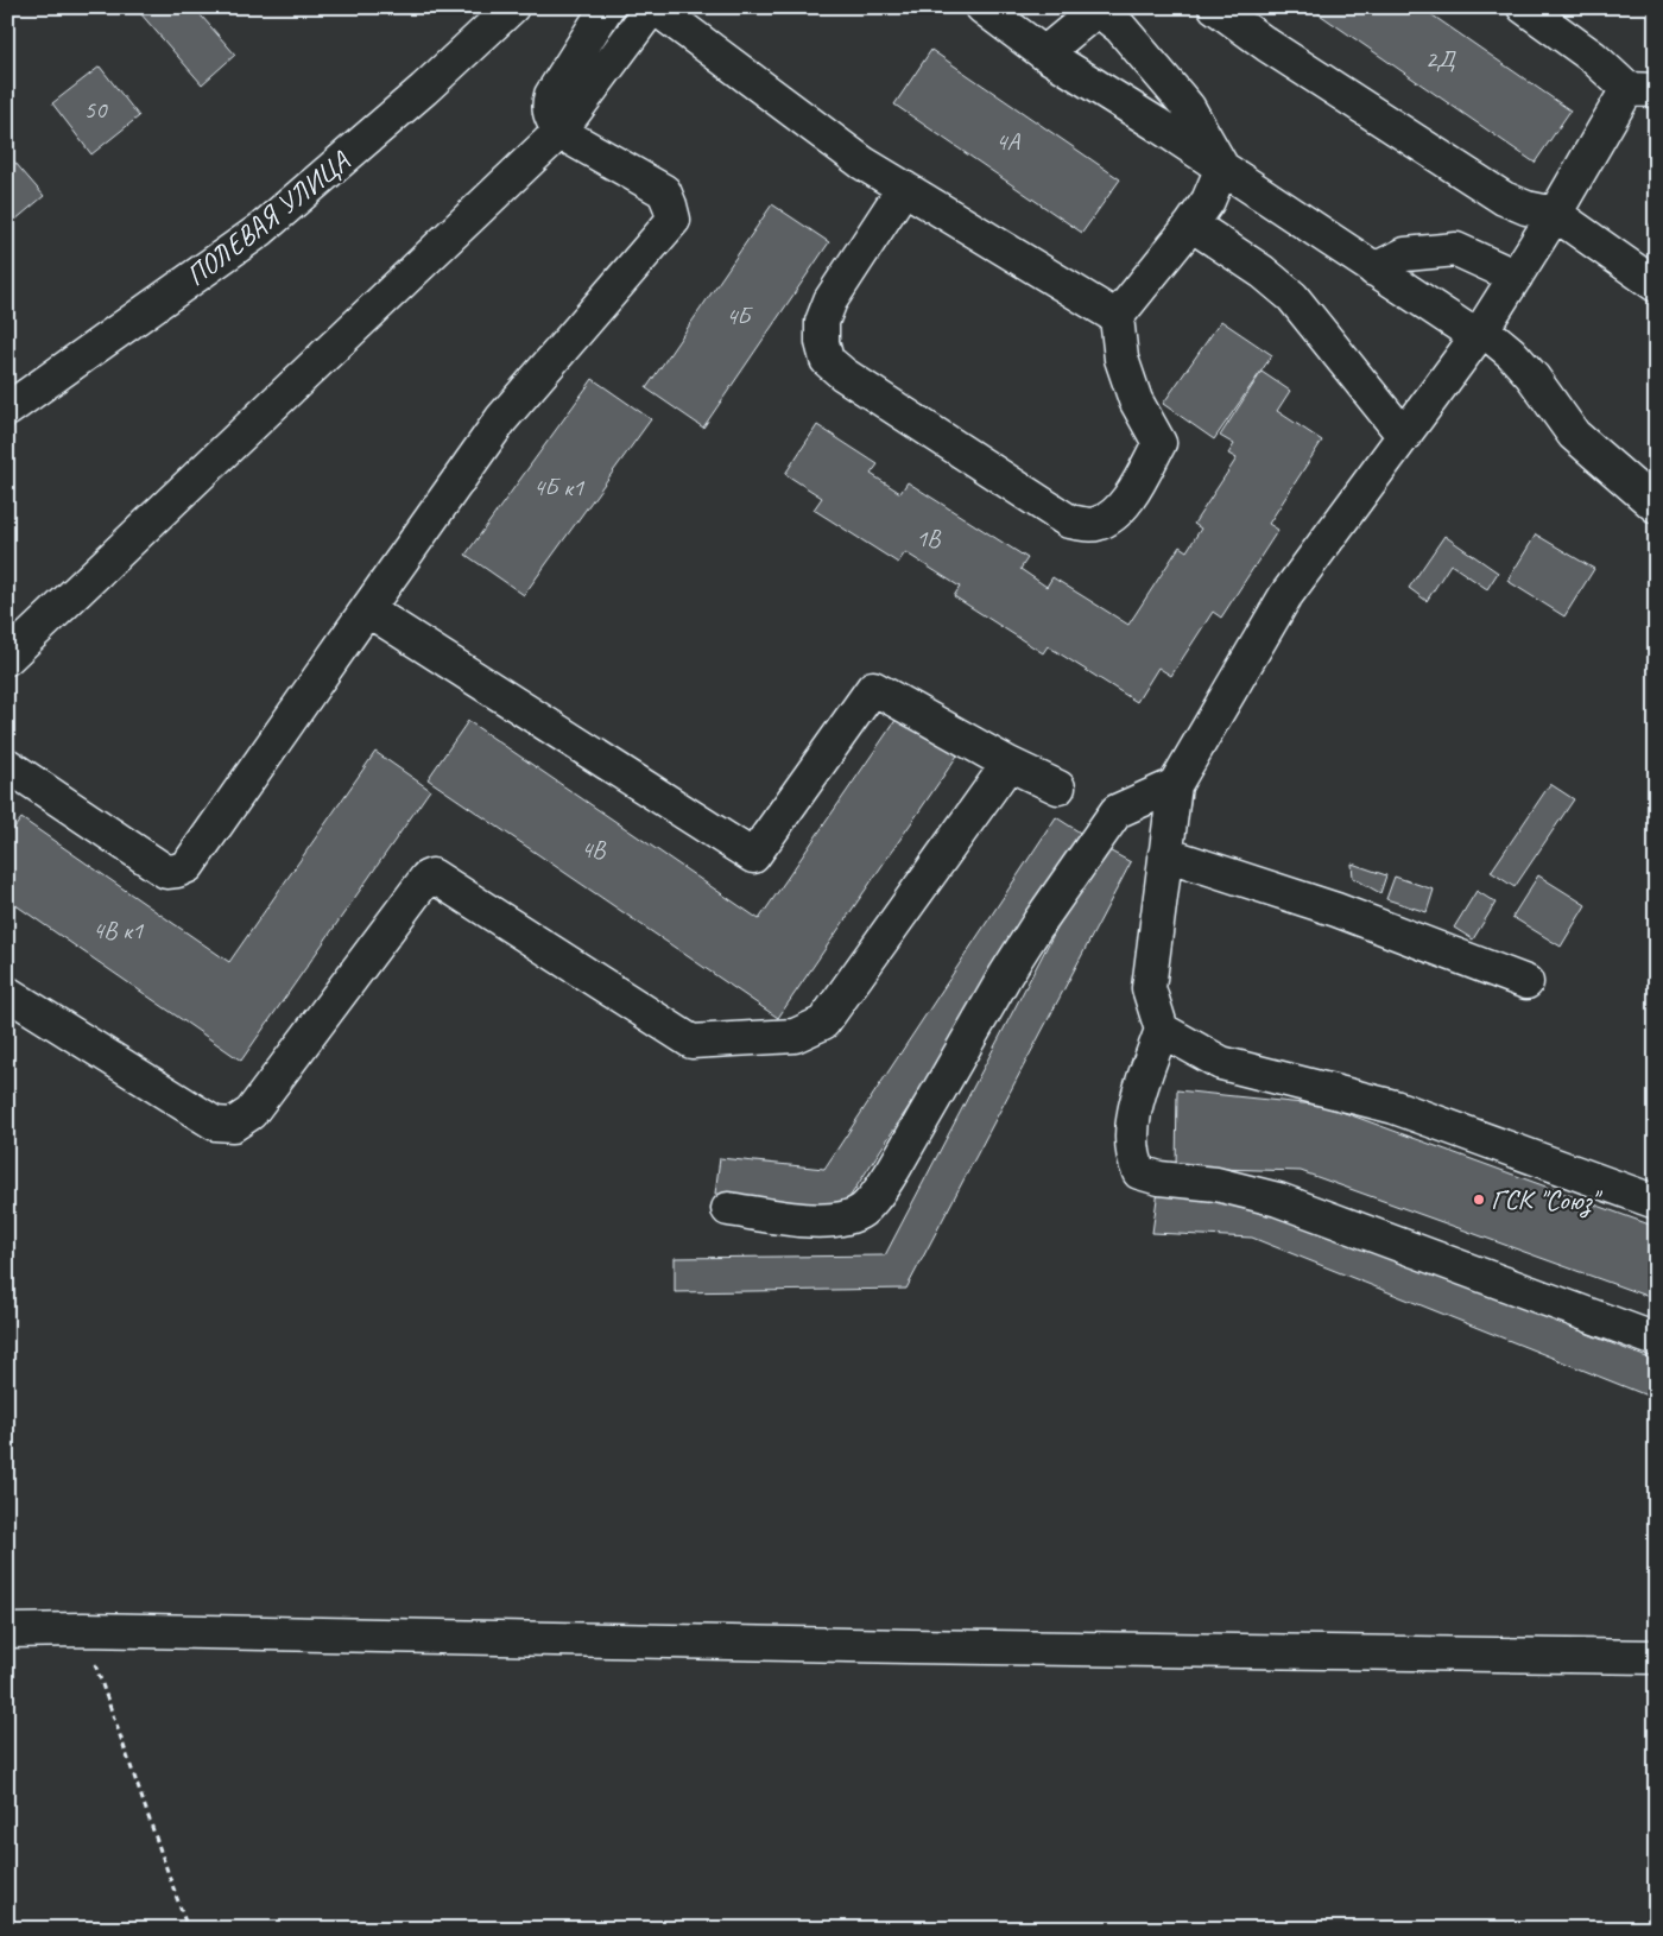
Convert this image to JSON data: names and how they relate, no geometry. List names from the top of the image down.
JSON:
{
  "streets": {
    "street": ["ПОЛЕВАЯ УЛИЦА"]
  },
  "places": ["ГСК \"Союз\""],
  "house_numbers": [
    "2Д",
    "50",
    "4А",
    "4Б",
    "4Б к1",
    "1В",
    "4В",
    "4В к1"
  ]
}
